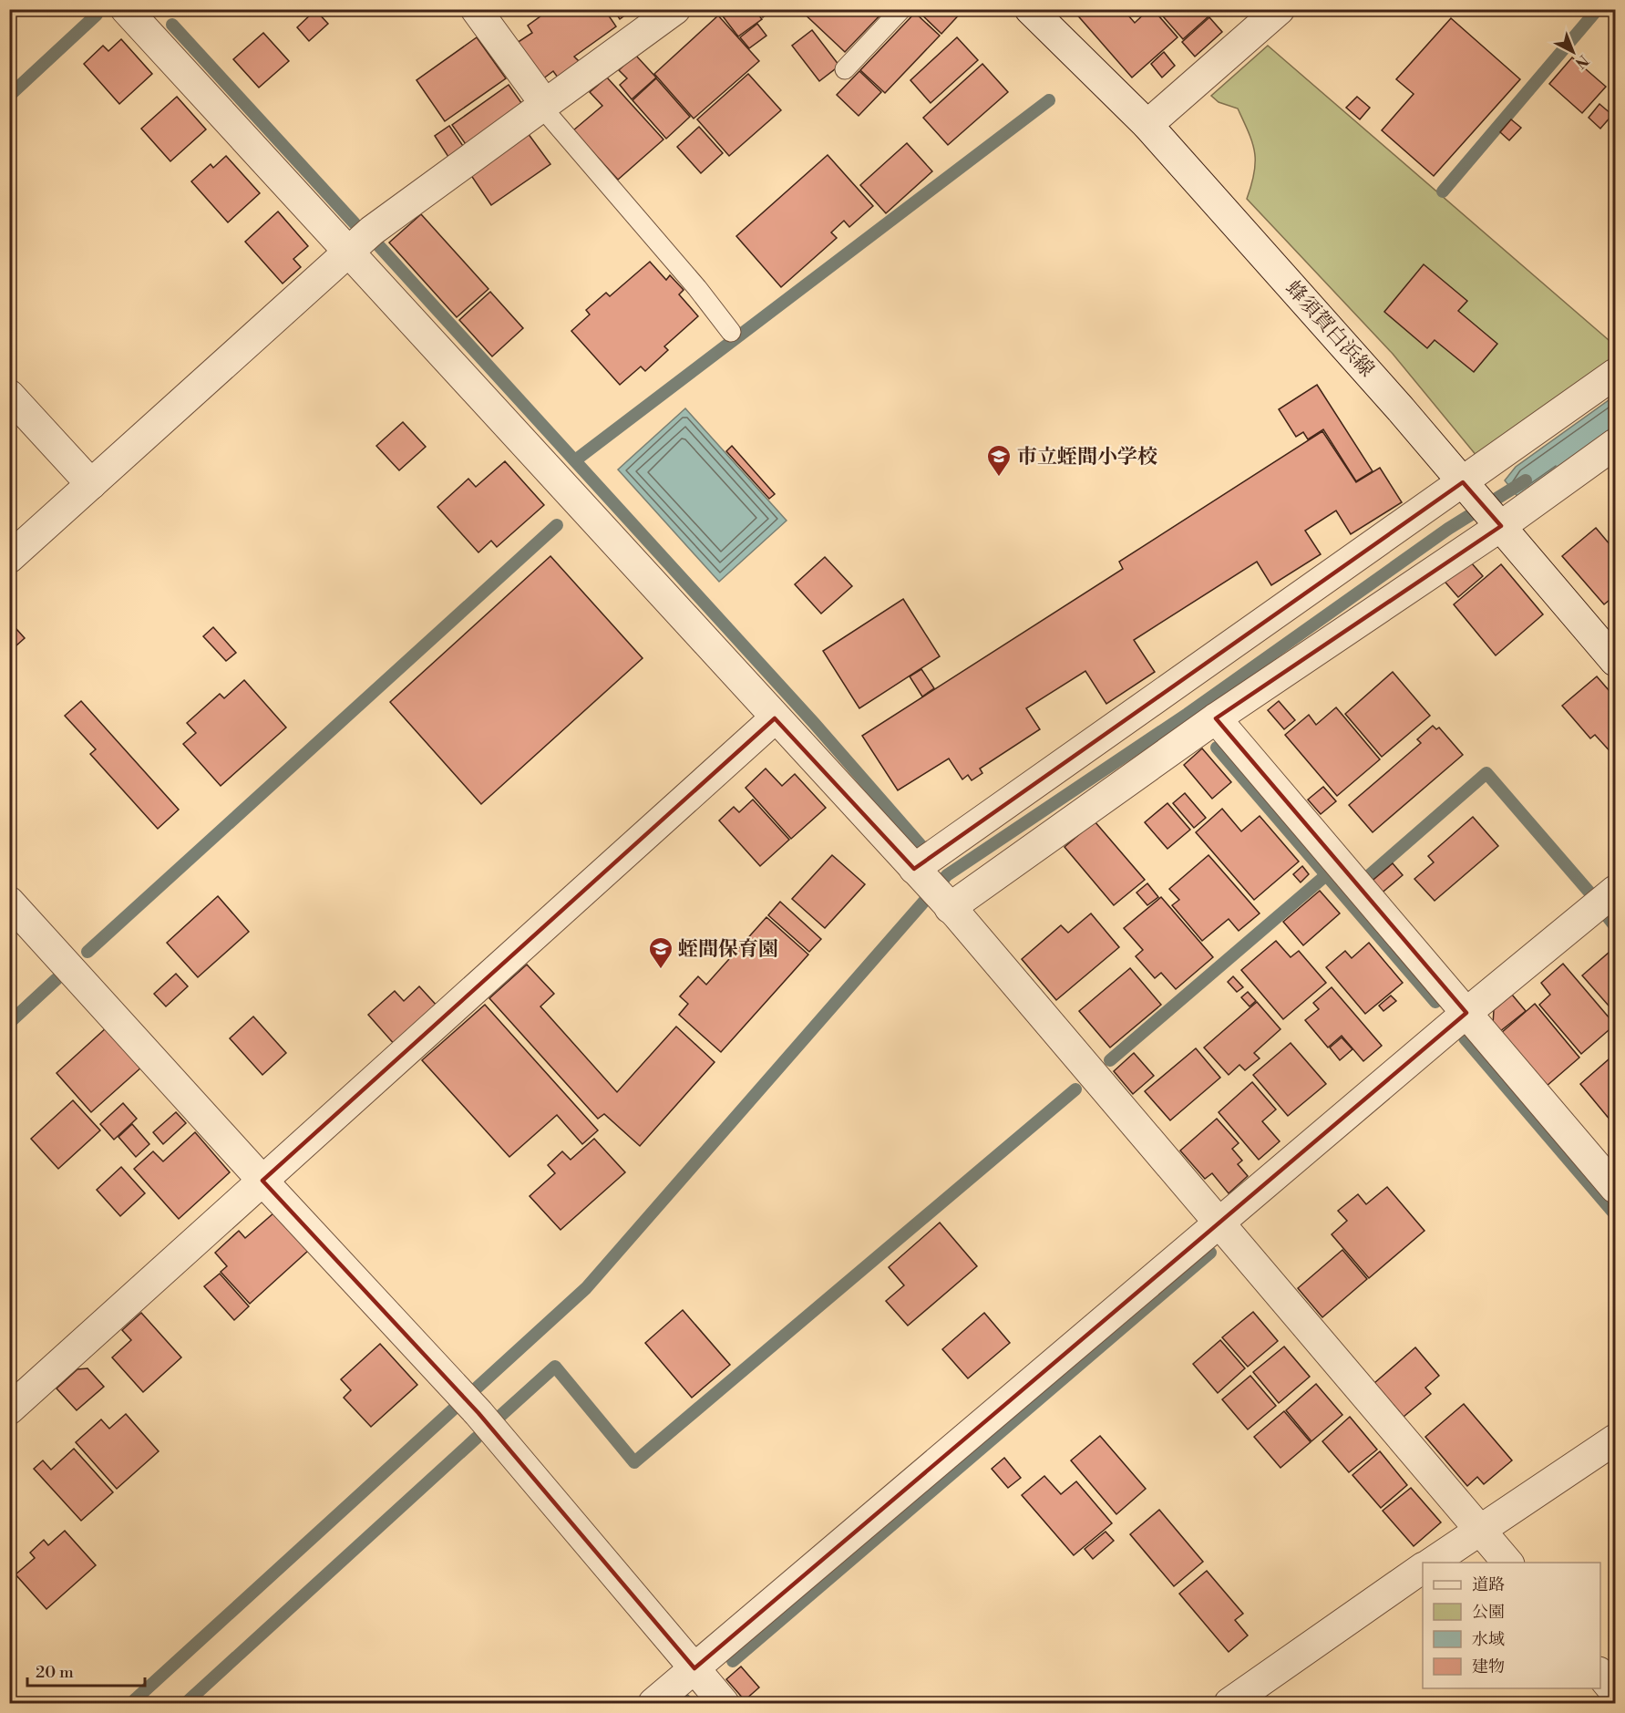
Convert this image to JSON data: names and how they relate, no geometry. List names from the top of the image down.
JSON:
{
  "streets": {
    "street": ["蜂須賀白浜線"]
  },
  "places": {
    "school or university": ["市立蛭間小学校", "蛭間保育園"]
  },
  "legend": [
    "道路",
    "公園",
    "水域",
    "建物"
  ],
  "scale_bar": "20 m",
  "north": "bottom right"
}
